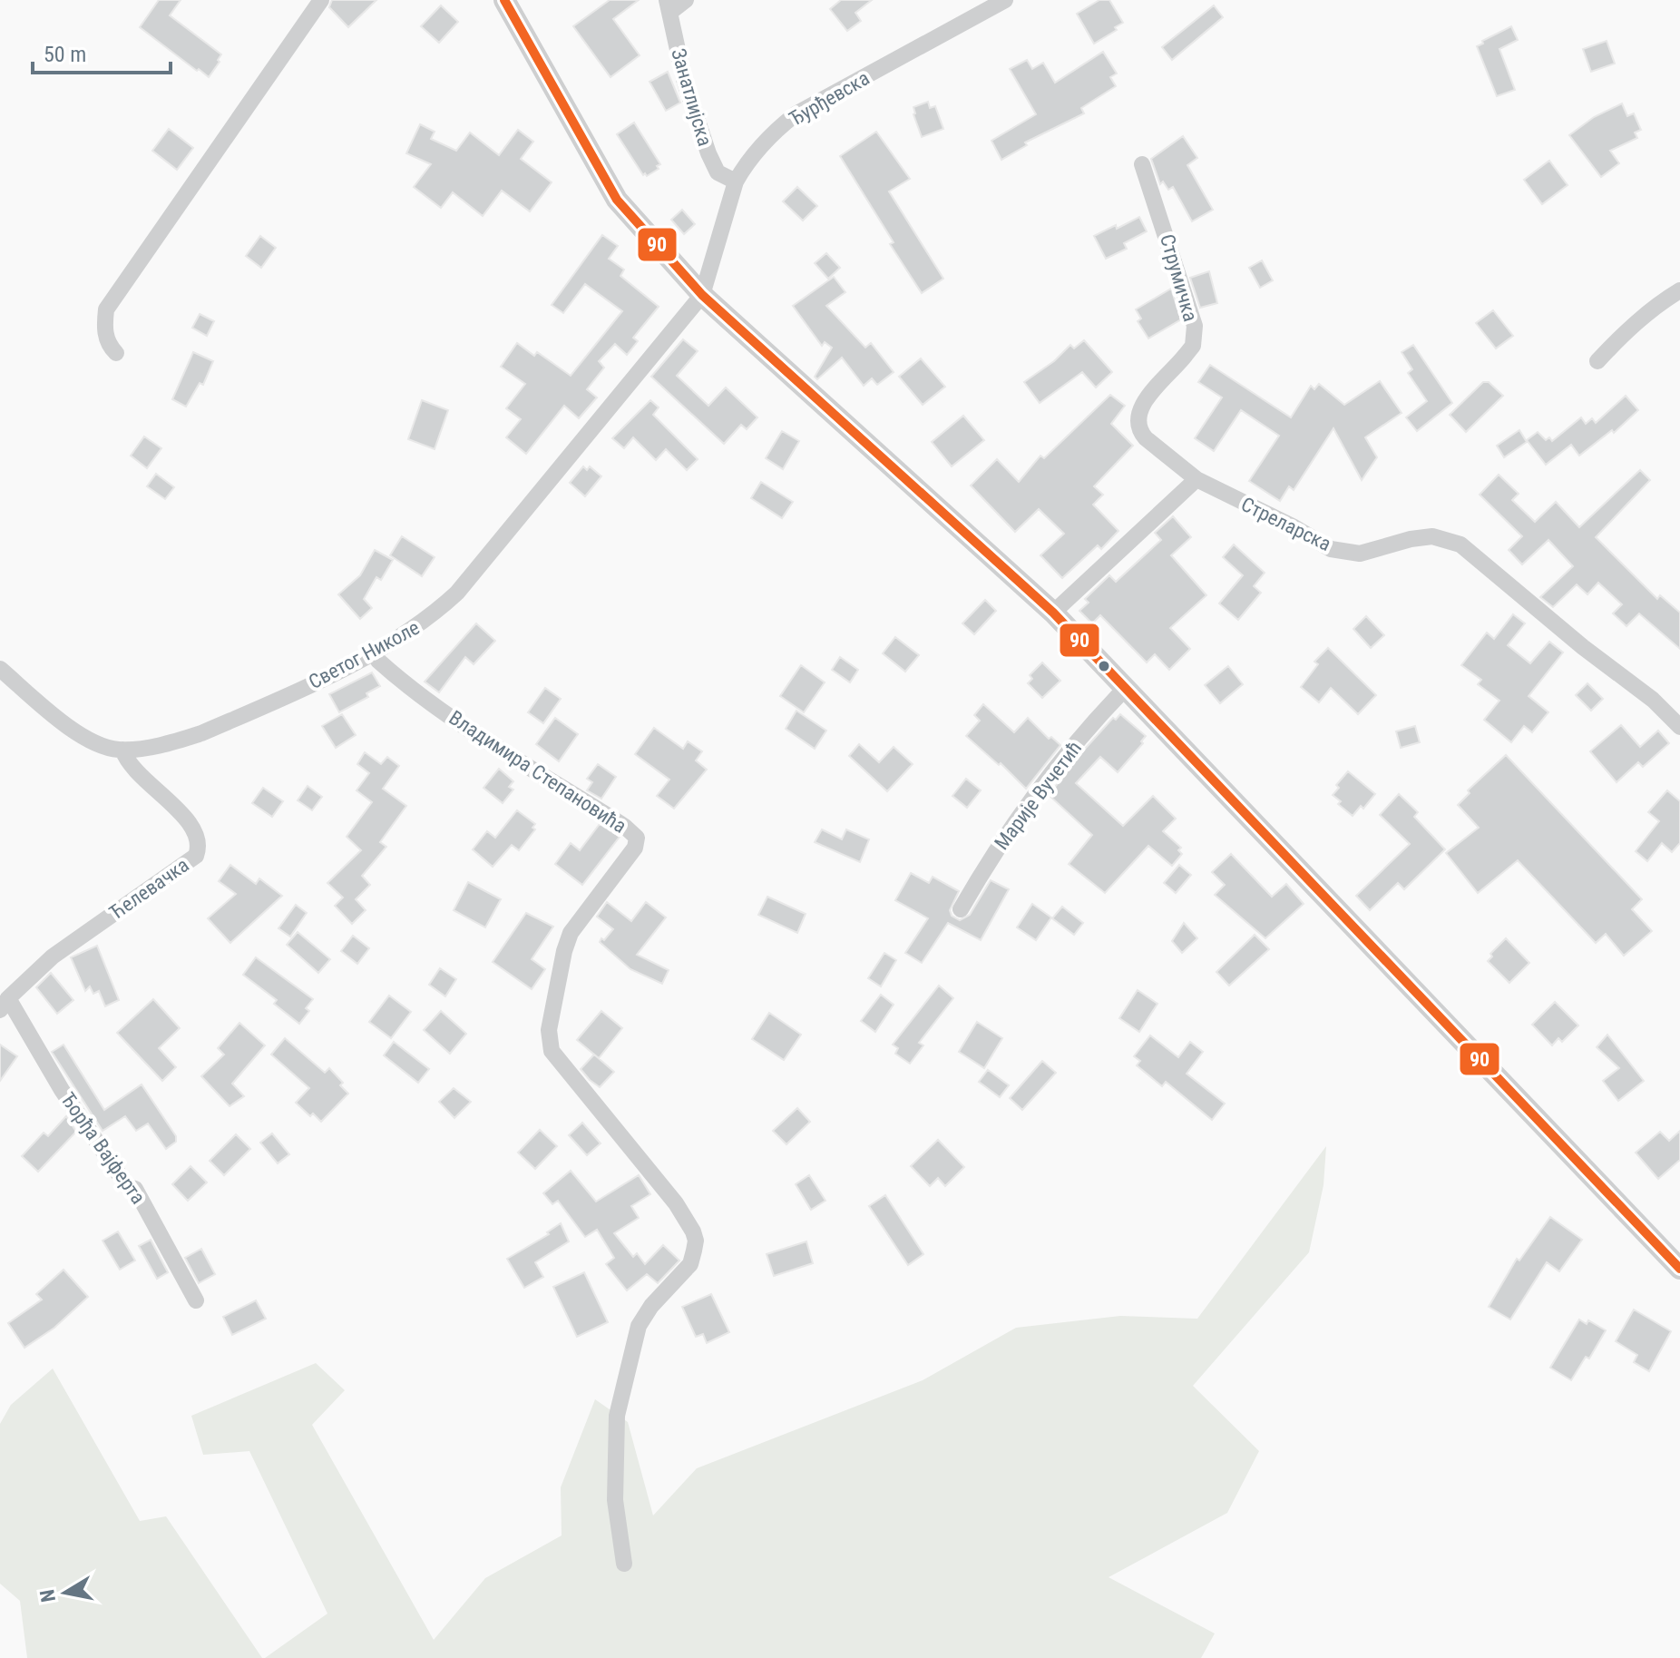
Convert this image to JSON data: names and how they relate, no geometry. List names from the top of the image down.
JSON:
{
  "streets": {
    "street": [
      "Занатлијска",
      "Ђурђевска",
      "Струмичка",
      "Стреларска",
      "Светог Николе",
      "Владимира Степановића",
      "Марије Вучетић",
      "Ћелевачка",
      "Ђорђа Вајферта"
    ]
  },
  "crossings": [
    ["Занатлијска", "Ђурђевска"],
    ["Ђурђевска", "Светог Николе"],
    ["Струмичка", "Стреларска"],
    ["Светог Николе", "Владимира Степановића"],
    ["Светог Николе", "Ћелевачка"],
    ["Ћелевачка", "Ђорђа Вајферта"]
  ],
  "lines": ["transit line 90"],
  "scale_bar": "50 m",
  "north": "left"
}
